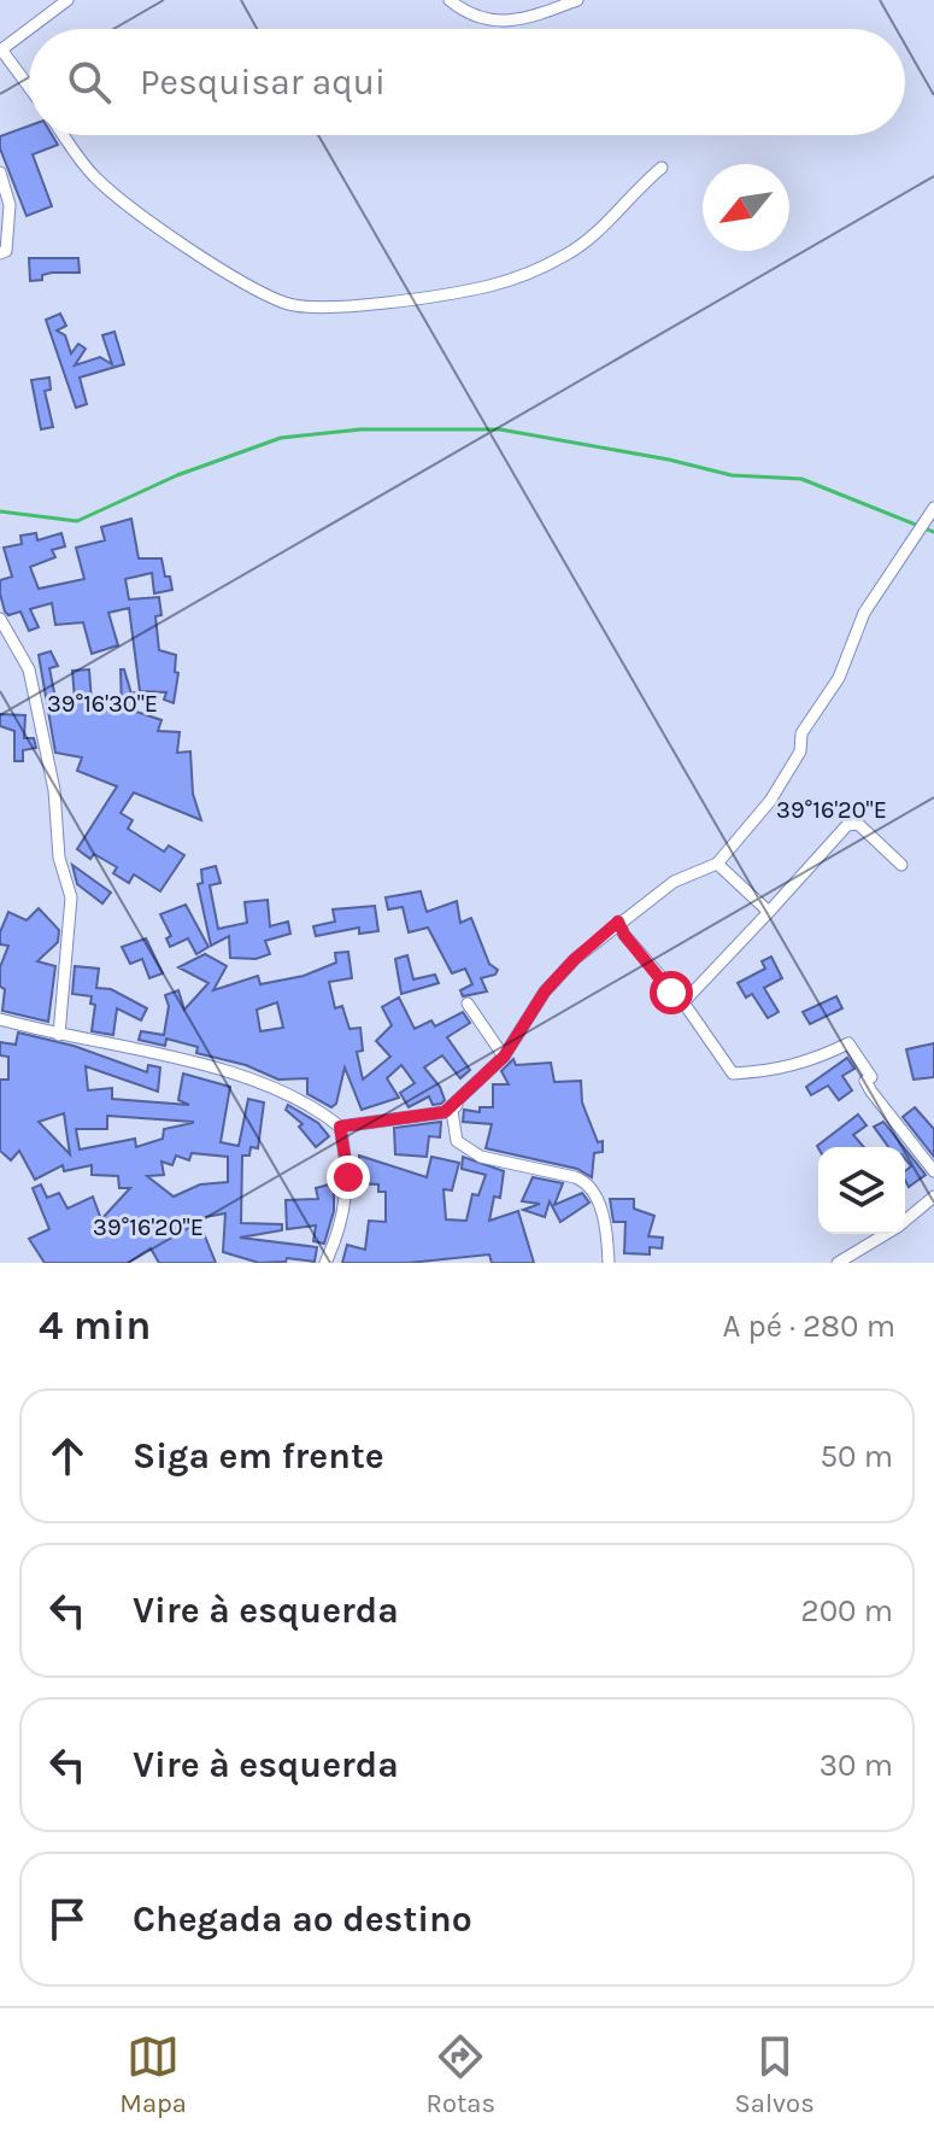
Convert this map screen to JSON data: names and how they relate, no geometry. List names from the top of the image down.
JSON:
{
  "north": "bottom left",
  "page": {
    "search": "Pesquisar aqui",
    "heading": ["4 min", "A pé · 280 m"],
    "list": [
      ["Siga em frente", "50 m"],
      ["Vire à esquerda", "200 m"],
      ["Vire à esquerda", "30 m"],
      "Chegada ao destino"
    ],
    "nav": ["Mapa", "Rotas", "Salvos"]
  },
  "coordinates": ["39°16'30\"E", "39°16'20\"E"]
}
